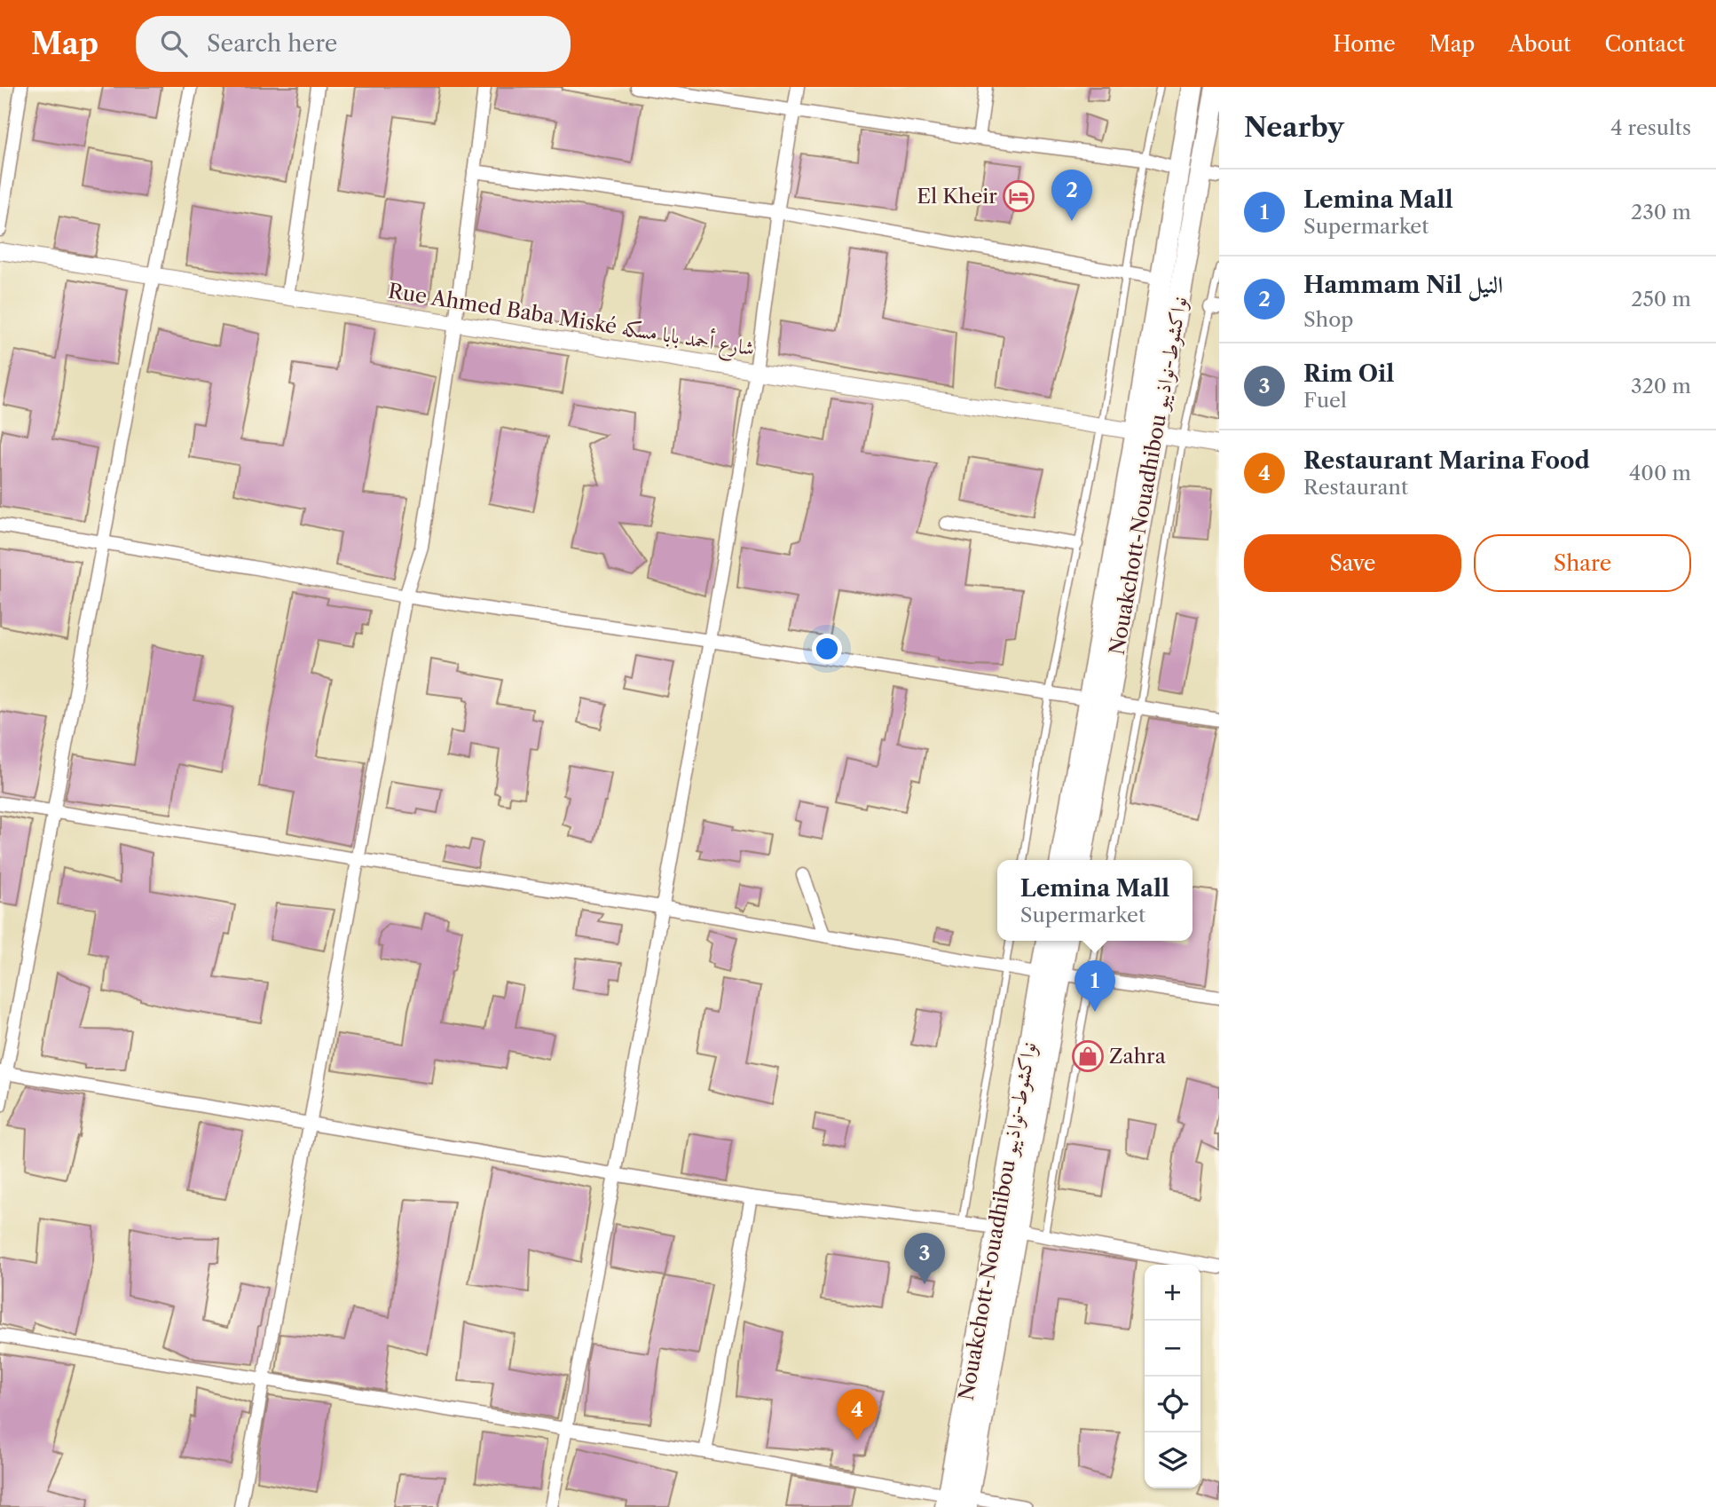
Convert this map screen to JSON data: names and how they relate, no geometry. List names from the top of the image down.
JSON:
{
  "streets": {
    "highway": ["Nouakchott-Nouadhibou نواكشوط-نواذيبو"],
    "street": ["Rue Ahmed Baba Miské شارع أحمد بابا مسكه"]
  },
  "crossings": [
    ["Rue Ahmed Baba Miské شارع أحمد بابا مسكه", "Nouakchott-Nouadhibou نواكشوط-نواذيبو"]
  ],
  "places": {
    "hotel": ["El Kheir"],
    "shop": ["Zahra"]
  },
  "page": {
    "header": "Map",
    "search": "Search here",
    "nav": [
      "Home",
      "Map",
      "About",
      "Contact"
    ],
    "heading": ["Nearby", "4 results"],
    "list": [
      {
        "mark": "1",
        "name": "Lemina Mall",
        "note": "Supermarket",
        "value": "230 m"
      },
      {
        "mark": "2",
        "name": "Hammam Nil النيل",
        "note": "Shop",
        "value": "250 m"
      },
      {
        "mark": "3",
        "name": "Rim Oil",
        "note": "Fuel",
        "value": "320 m"
      },
      {
        "mark": "4",
        "name": "Restaurant Marina Food",
        "note": "Restaurant",
        "value": "400 m"
      }
    ],
    "pins": [
      "2",
      "1",
      "3",
      "4"
    ],
    "buttons": ["Save", "Share"],
    "popup": ["Lemina Mall", "Supermarket"],
    "map_buttons": ["+", "−"]
  }
}
